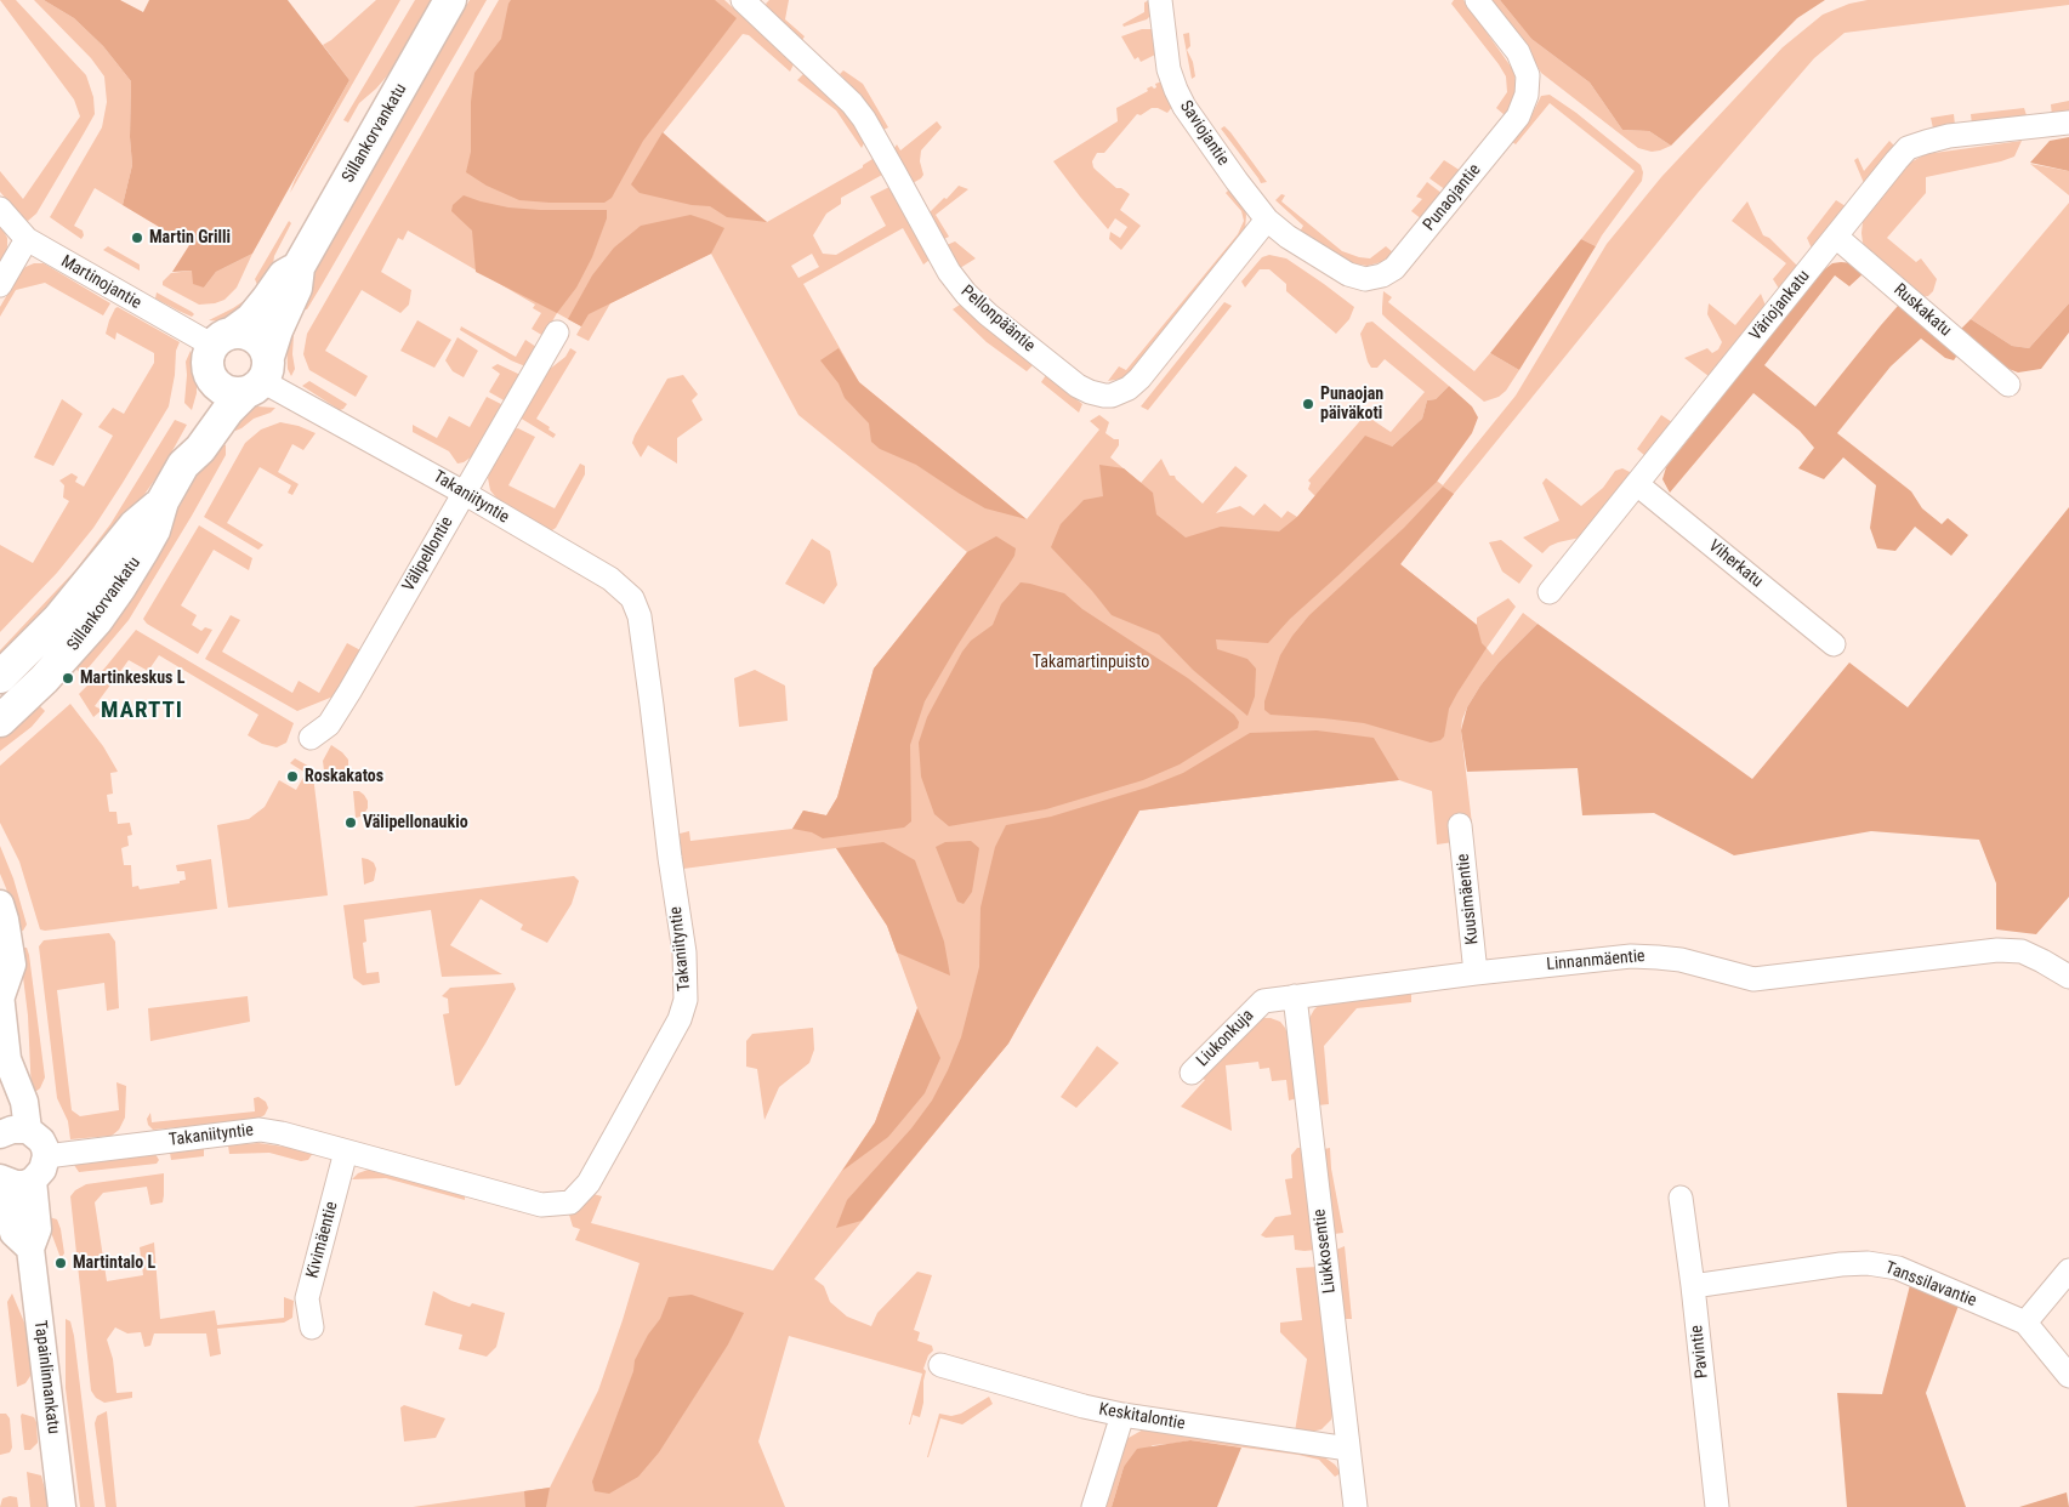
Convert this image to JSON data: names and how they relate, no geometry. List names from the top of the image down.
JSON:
{
  "streets": {
    "main road": ["Sillankorvankatu"],
    "street": [
      "Saviojantie",
      "Punaojantie",
      "Martinojantie",
      "Väriojankatu",
      "Ruskakatu",
      "Pellonpääntie",
      "Takaniityntie",
      "Välipellontie",
      "Viherkatu",
      "Kuusimäentie",
      "Linnanmäentie",
      "Liukonkuja",
      "Kivimäentie",
      "Liukkosentie",
      "Tanssilavantie",
      "Pavintie",
      "Tapainlinnankatu",
      "Keskitalontie"
    ]
  },
  "crossings": [
    ["Sillankorvankatu", "Martinojantie"],
    ["Sillankorvankatu", "Takaniityntie"],
    ["Saviojantie", "Punaojantie"],
    ["Saviojantie", "Pellonpääntie"],
    ["Punaojantie", "Pellonpääntie"],
    ["Martinojantie", "Takaniityntie"],
    ["Väriojankatu", "Ruskakatu"],
    ["Väriojankatu", "Viherkatu"],
    ["Takaniityntie", "Välipellontie"],
    ["Takaniityntie", "Kivimäentie"],
    ["Takaniityntie", "Tapainlinnankatu"],
    ["Kuusimäentie", "Linnanmäentie"],
    ["Linnanmäentie", "Liukonkuja"],
    ["Linnanmäentie", "Liukkosentie"],
    ["Liukonkuja", "Liukkosentie"],
    ["Liukkosentie", "Keskitalontie"],
    ["Tanssilavantie", "Pavintie"]
  ],
  "districts": ["MARTTI"],
  "parks": ["Takamartinpuisto"],
  "places": [
    "Martin Grilli",
    "Punaojan päiväkoti",
    "Martinkeskus L",
    "Roskakatos",
    "Välipellonaukio",
    "Martintalo L"
  ]
}
